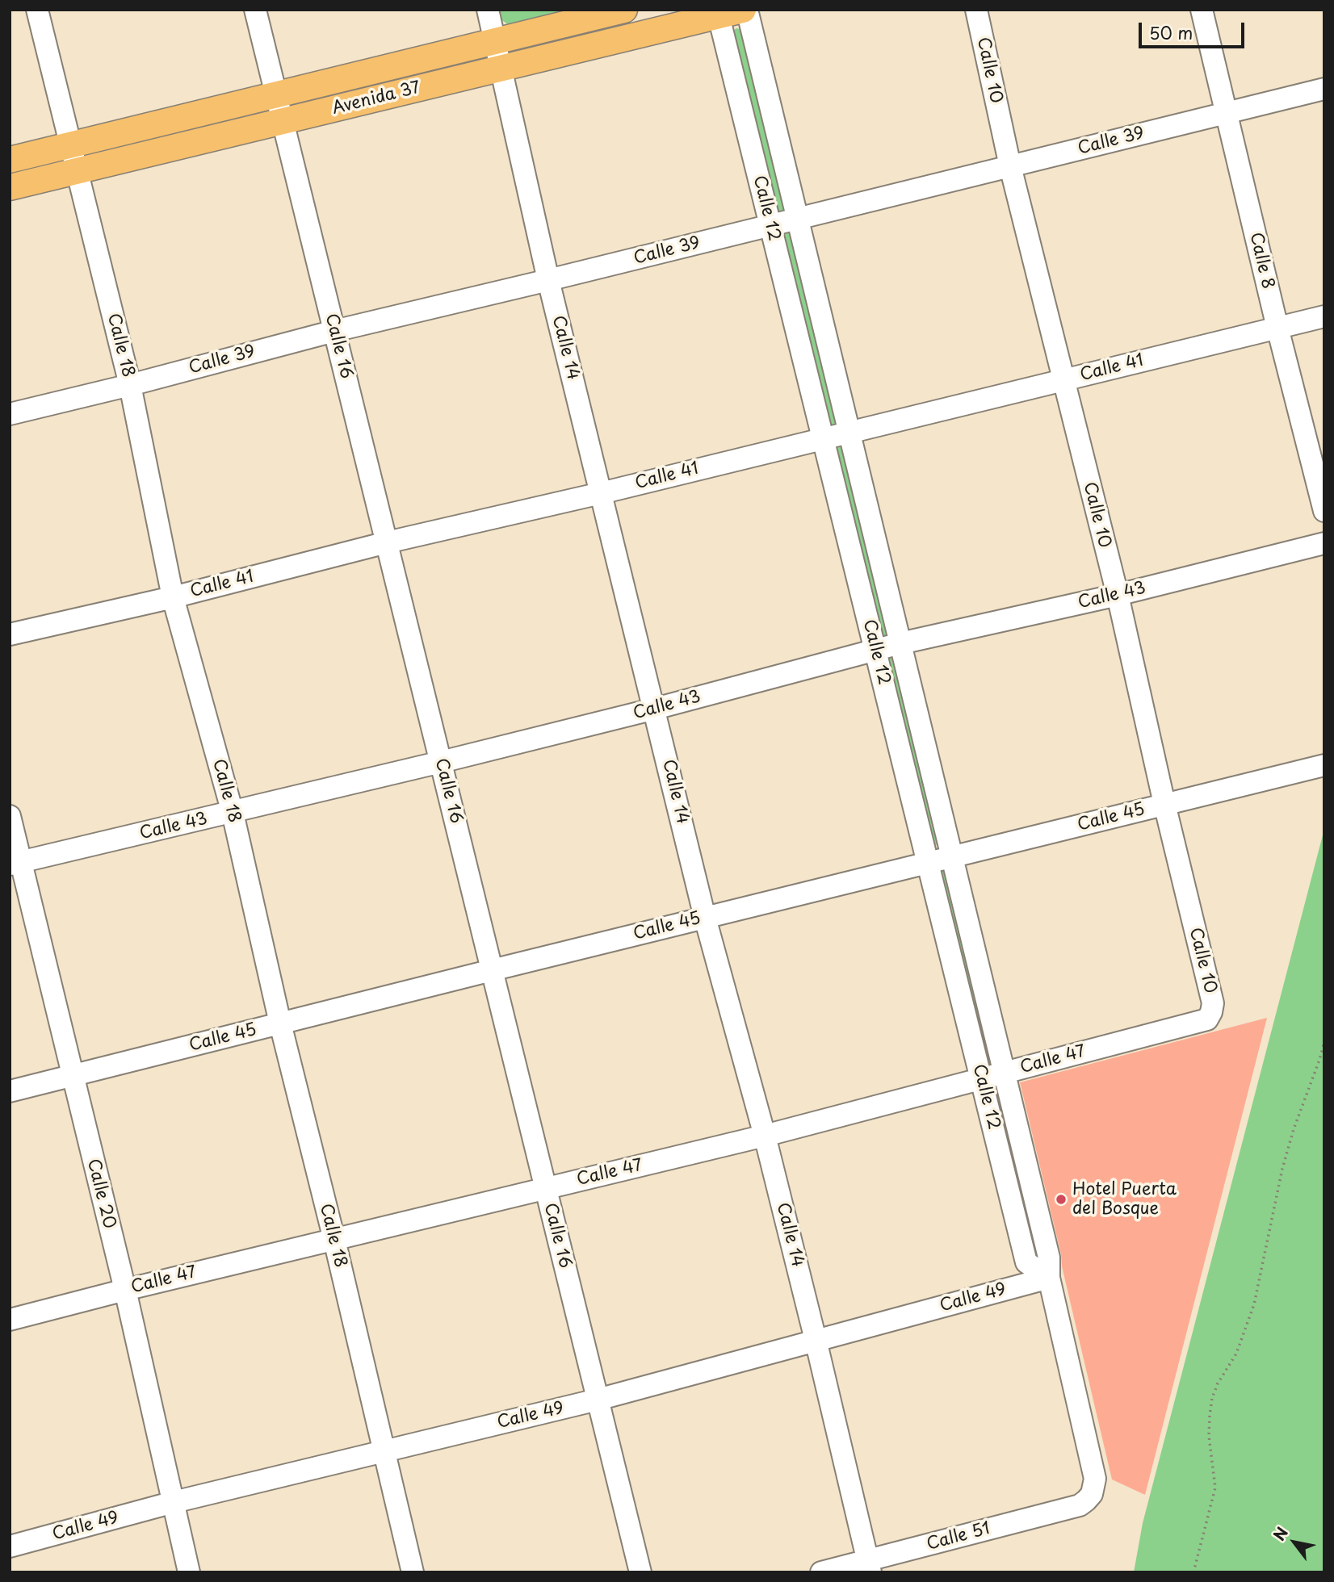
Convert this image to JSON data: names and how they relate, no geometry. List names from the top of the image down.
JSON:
{
  "streets": {
    "main road": ["Avenida 37"],
    "street": [
      "Calle 10",
      "Calle 39",
      "Calle 12",
      "Calle 8",
      "Calle 18",
      "Calle 16",
      "Calle 14",
      "Calle 41",
      "Calle 43",
      "Calle 45",
      "Calle 47",
      "Calle 20",
      "Calle 49",
      "Calle 51"
    ]
  },
  "crossings": [
    ["Calle 10", "Calle 39"],
    ["Calle 10", "Calle 41"],
    ["Calle 10", "Calle 43"],
    ["Calle 10", "Calle 45"],
    ["Calle 10", "Calle 47"],
    ["Avenida 37", "Calle 12"],
    ["Avenida 37", "Calle 18"],
    ["Avenida 37", "Calle 16"],
    ["Avenida 37", "Calle 14"],
    ["Calle 39", "Calle 12"],
    ["Calle 39", "Calle 8"],
    ["Calle 39", "Calle 18"],
    ["Calle 39", "Calle 16"],
    ["Calle 39", "Calle 14"],
    ["Calle 12", "Calle 41"],
    ["Calle 12", "Calle 43"],
    ["Calle 12", "Calle 45"],
    ["Calle 12", "Calle 47"],
    ["Calle 12", "Calle 49"],
    ["Calle 12", "Calle 51"],
    ["Calle 8", "Calle 41"],
    ["Calle 18", "Calle 41"],
    ["Calle 18", "Calle 43"],
    ["Calle 18", "Calle 45"],
    ["Calle 18", "Calle 47"],
    ["Calle 18", "Calle 49"],
    ["Calle 16", "Calle 41"],
    ["Calle 16", "Calle 43"],
    ["Calle 16", "Calle 45"],
    ["Calle 16", "Calle 47"],
    ["Calle 16", "Calle 49"],
    ["Calle 14", "Calle 41"],
    ["Calle 14", "Calle 43"],
    ["Calle 14", "Calle 45"],
    ["Calle 14", "Calle 47"],
    ["Calle 14", "Calle 49"],
    ["Calle 14", "Calle 51"],
    ["Calle 43", "Calle 20"],
    ["Calle 45", "Calle 20"],
    ["Calle 47", "Calle 20"],
    ["Calle 20", "Calle 49"]
  ],
  "places": ["Hotel Puerta del Bosque"],
  "scale_bar": "50 m",
  "north": "top left"
}
